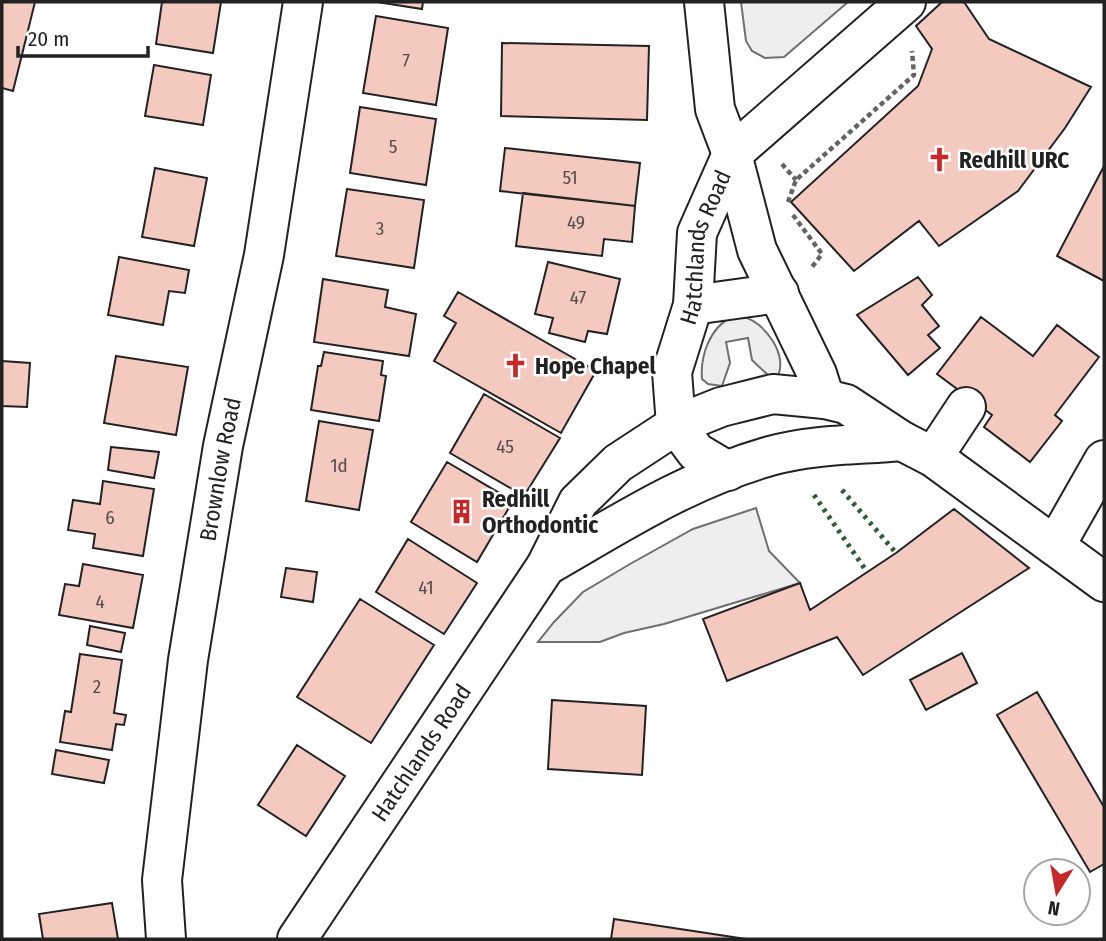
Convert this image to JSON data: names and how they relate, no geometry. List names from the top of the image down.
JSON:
{
  "streets": {
    "main road": ["Hatchlands Road", "Brownlow Road"]
  },
  "places": {
    "church": ["Redhill URC", "Hope Chapel"],
    "building": ["Redhill Orthodontic"]
  },
  "house_numbers": [
    "7",
    "5",
    "51",
    "49",
    "3",
    "47",
    "45",
    "1d",
    "6",
    "41",
    "4",
    "2"
  ],
  "scale_bar": "20 m",
  "north": "bottom"
}
